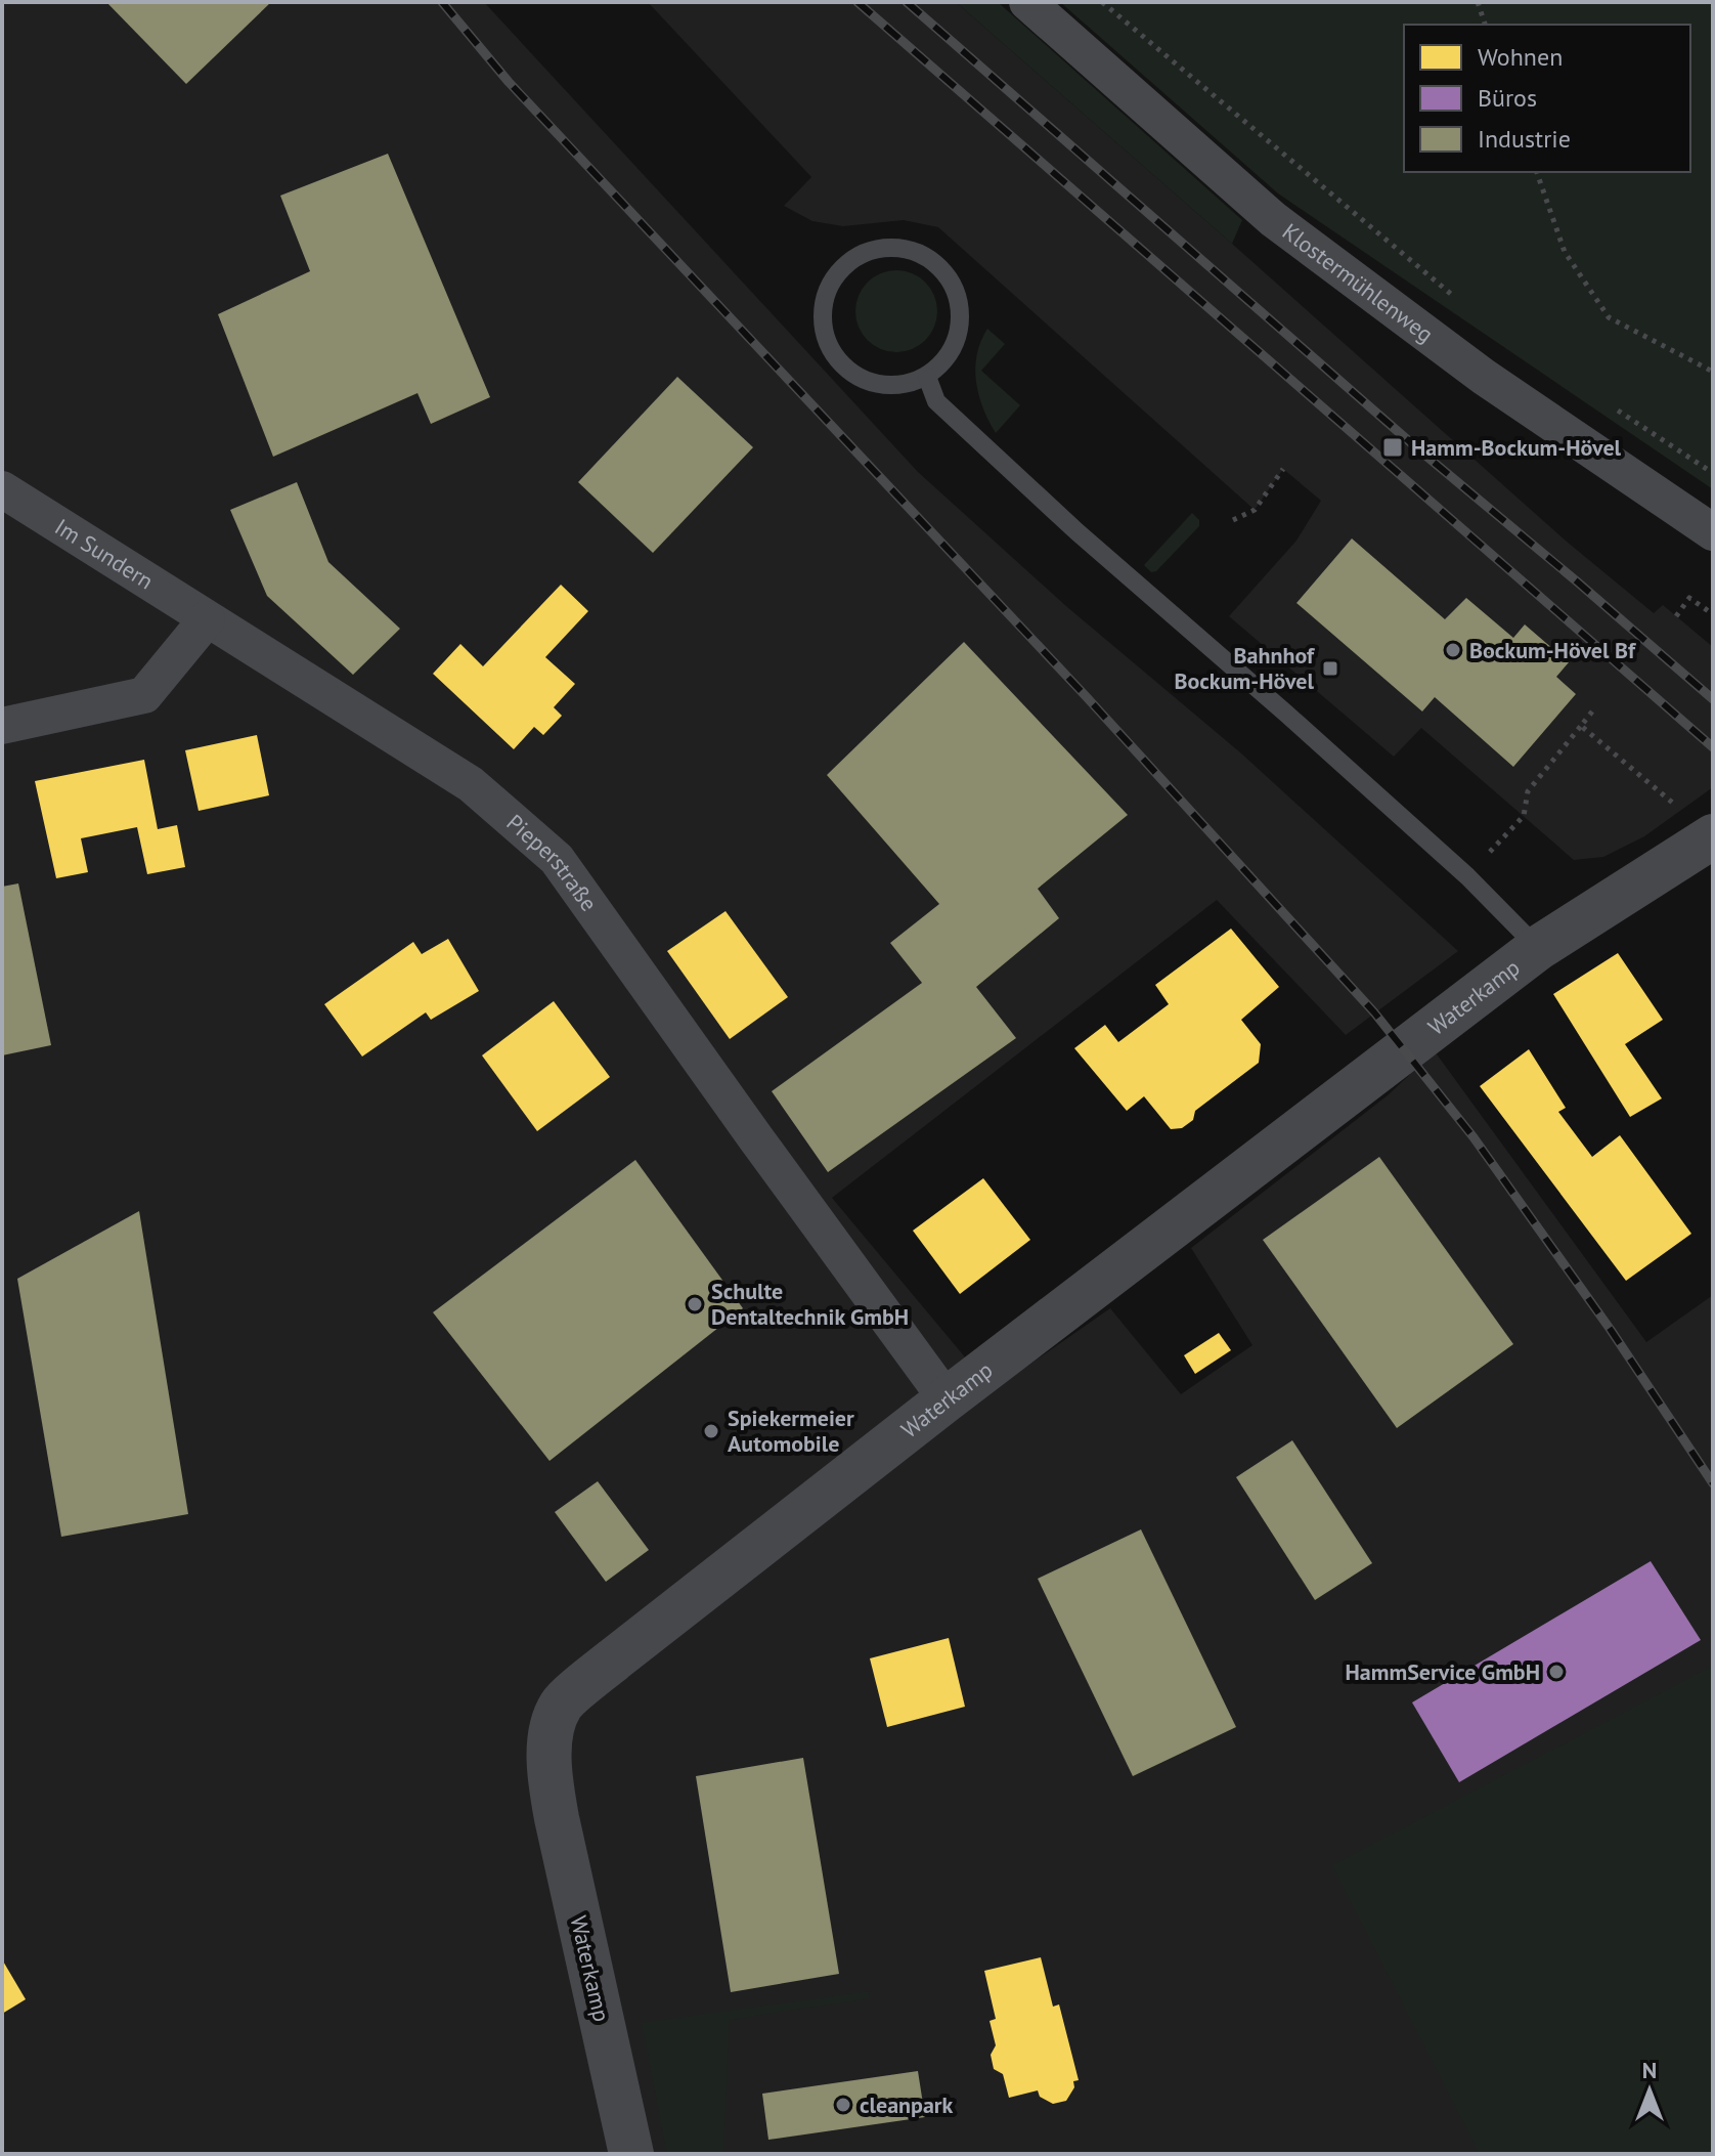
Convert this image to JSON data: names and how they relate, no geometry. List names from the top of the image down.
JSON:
{
  "streets": {
    "street": [
      "Klostermühlenweg",
      "Im Sundern",
      "Pieperstraße",
      "Waterkamp"
    ]
  },
  "crossings": [
    ["Im Sundern", "Pieperstraße"],
    ["Pieperstraße", "Waterkamp"]
  ],
  "places": {
    "transit": ["Hamm-Bockum-Hövel", "Bahnhof Bockum-Hövel"],
    "other": [
      "Bockum-Hövel Bf",
      "Schulte Dentaltechnik GmbH",
      "Spiekermeier Automobile",
      "HammService GmbH",
      "cleanpark"
    ]
  },
  "legend": ["Wohnen", "Büros", "Industrie"],
  "north": "top"
}
